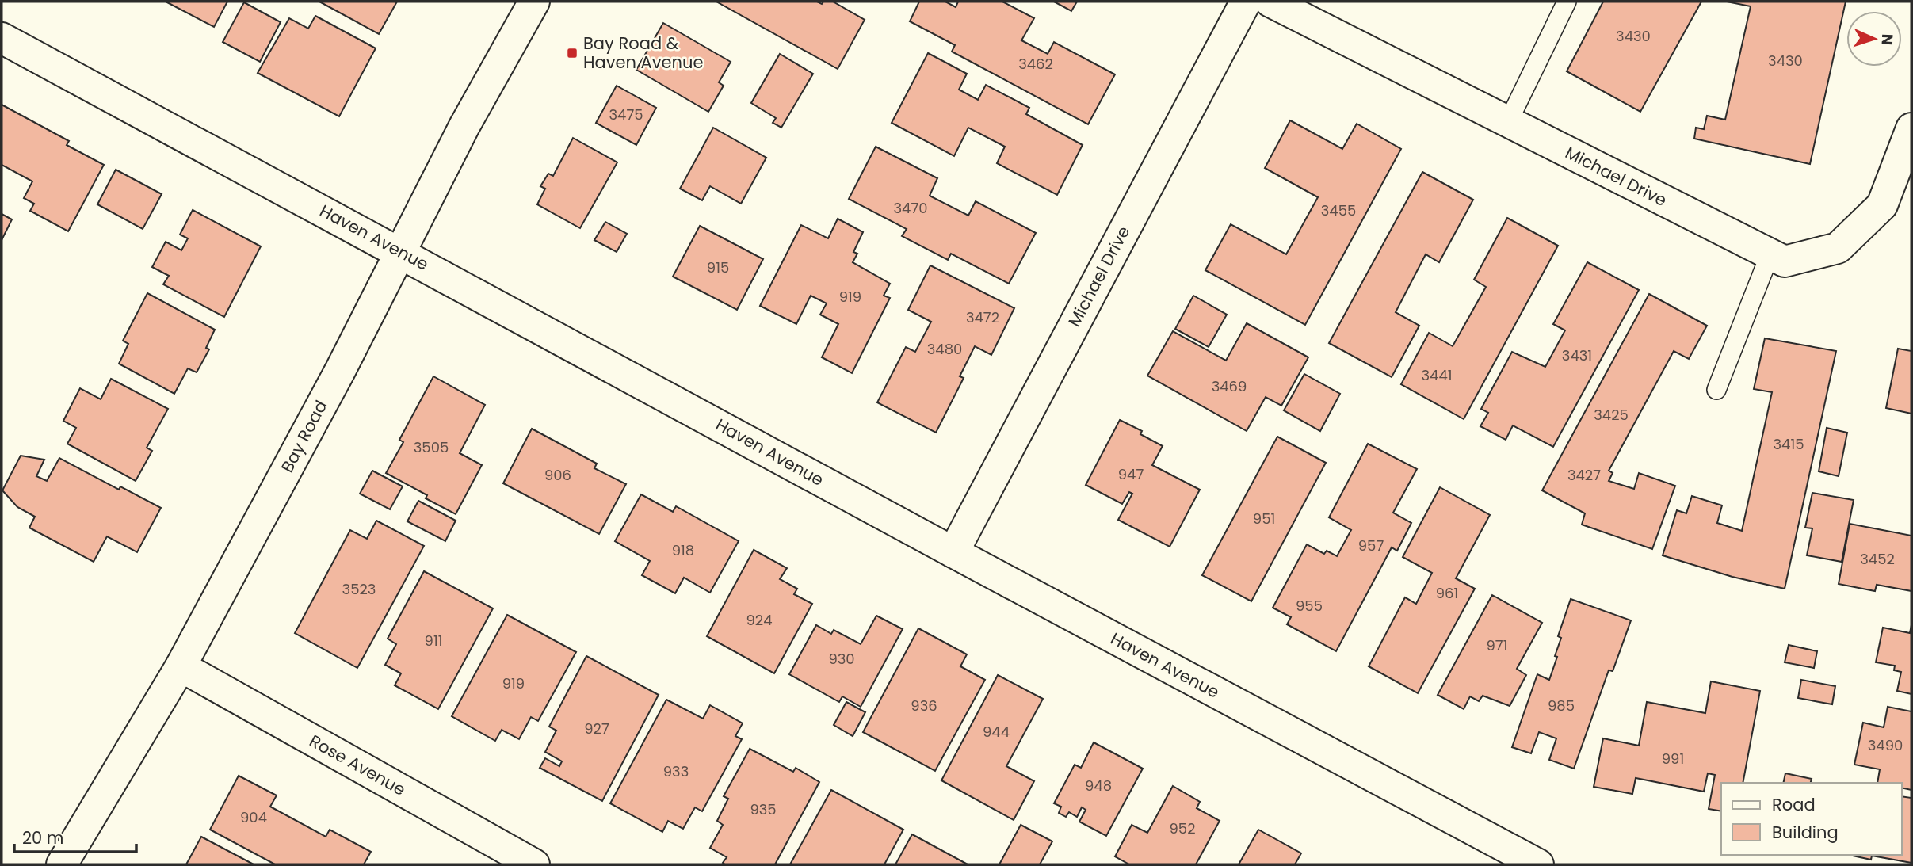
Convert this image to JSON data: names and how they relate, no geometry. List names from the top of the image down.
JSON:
{
  "streets": {
    "street": [
      "Michael Drive",
      "Haven Avenue",
      "Bay Road",
      "Rose Avenue"
    ]
  },
  "crossings": [
    ["Michael Drive", "Haven Avenue"],
    ["Haven Avenue", "Bay Road"],
    ["Bay Road", "Rose Avenue"]
  ],
  "places": {
    "transit": ["Bay Road & Haven Avenue"]
  },
  "house_numbers": [
    "3430",
    "3430",
    "3462",
    "3475",
    "3470",
    "3455",
    "915",
    "919",
    "3472",
    "3480",
    "3431",
    "3441",
    "3469",
    "3425",
    "3415",
    "3505",
    "947",
    "906",
    "3427",
    "951",
    "957",
    "918",
    "3452",
    "3523",
    "961",
    "955",
    "924",
    "911",
    "971",
    "930",
    "919",
    "936",
    "985",
    "927",
    "944",
    "3490",
    "991",
    "933",
    "948",
    "935",
    "904",
    "952"
  ],
  "legend": ["Road", "Building"],
  "scale_bar": "20 m",
  "north": "right"
}
